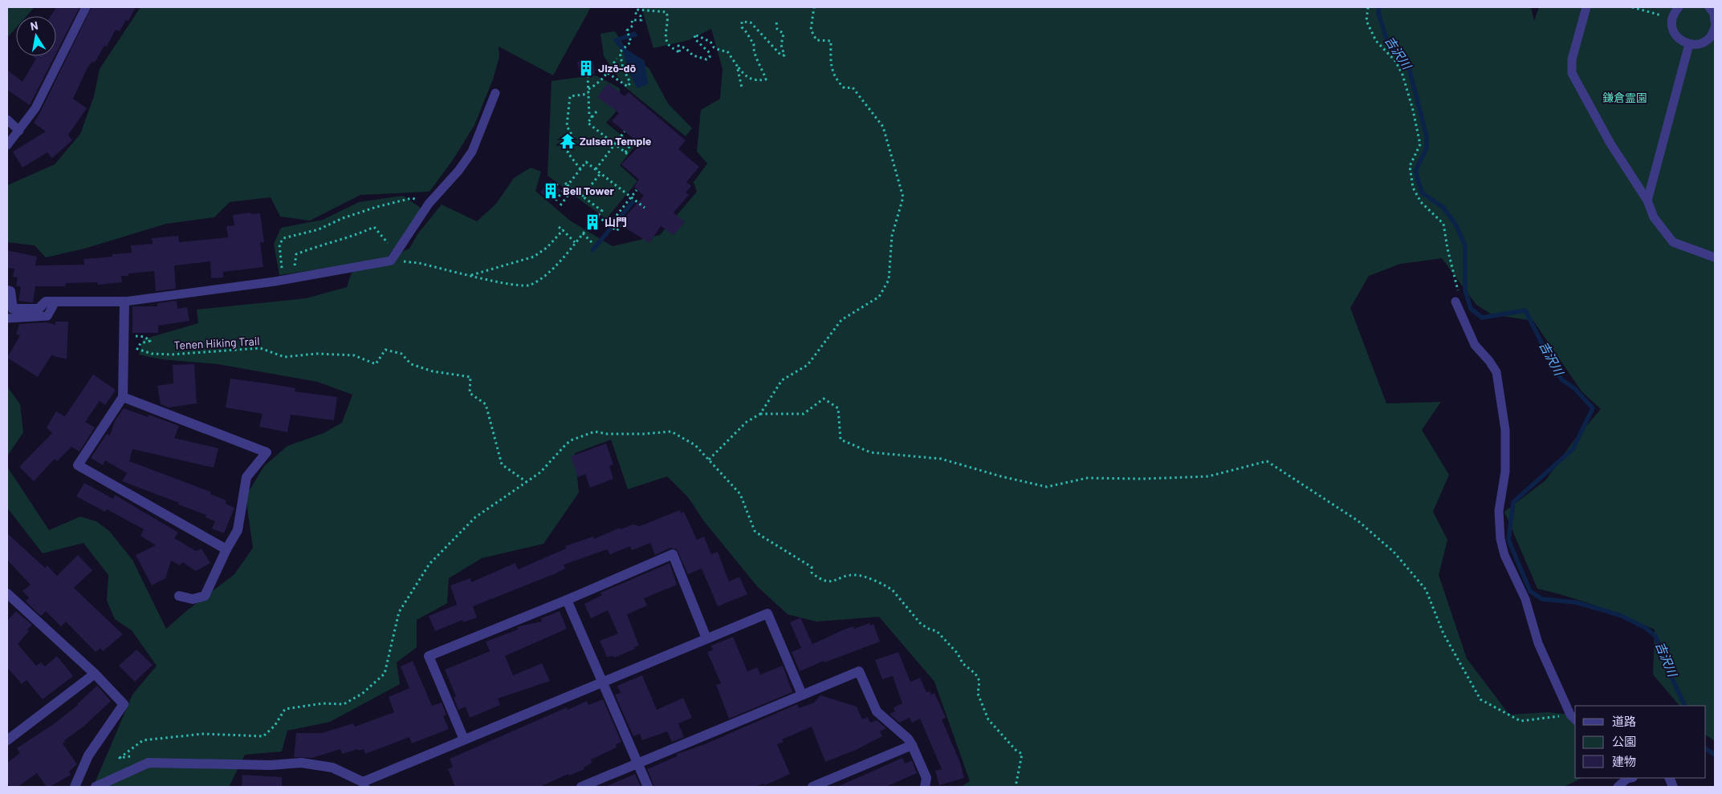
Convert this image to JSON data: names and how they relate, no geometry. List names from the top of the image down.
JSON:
{
  "streets": {
    "path": ["Tenen Hiking Trail"]
  },
  "water": ["吉沢川"],
  "parks": ["鎌倉霊園"],
  "places": {
    "building": ["Jizō-dō", "Bell Tower", "山門"],
    "temple": ["Zuisen Temple"]
  },
  "legend": ["道路", "公園", "建物"],
  "north": "top"
}
